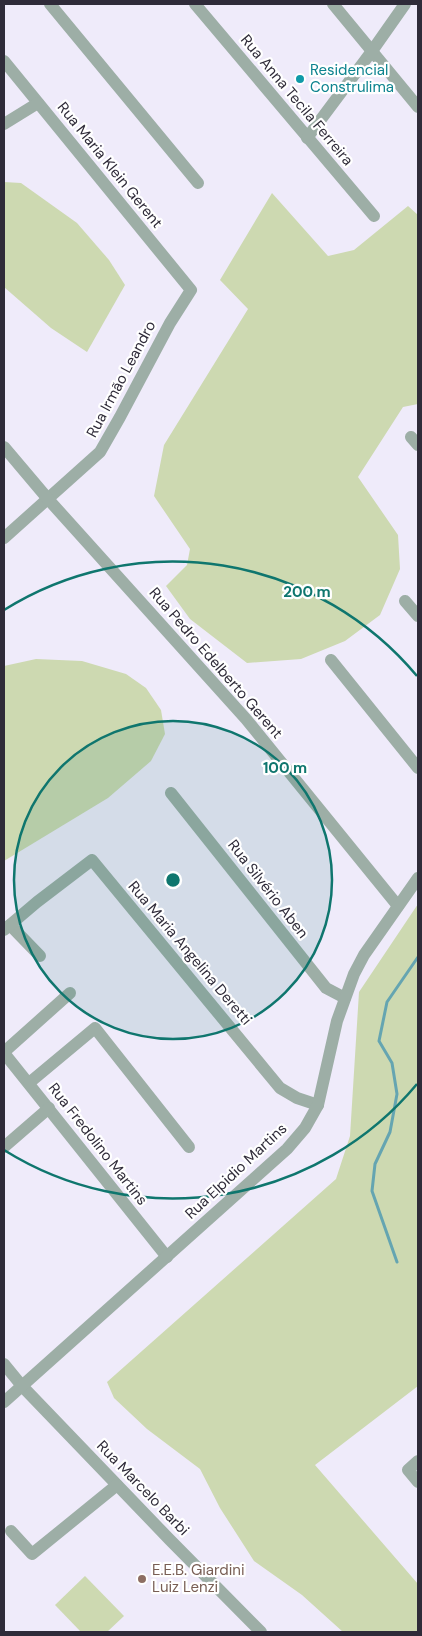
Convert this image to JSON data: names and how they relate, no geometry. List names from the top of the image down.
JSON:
{
  "streets": {
    "street": [
      "Rua Anna Tecila Ferreira",
      "Rua Maria Klein Gerent",
      "Rua Irmão Leandro",
      "Rua Pedro Edelberto Gerent",
      "Rua Silvério Aben",
      "Rua Maria Angelina Deretti",
      "Rua Fredolino Martins",
      "Rua Elpidio Martins",
      "Rua Marcelo Barbi"
    ]
  },
  "crossings": [
    ["Rua Maria Klein Gerent", "Rua Irmão Leandro"],
    ["Rua Irmão Leandro", "Rua Pedro Edelberto Gerent"],
    ["Rua Pedro Edelberto Gerent", "Rua Elpidio Martins"],
    ["Rua Silvério Aben", "Rua Elpidio Martins"],
    ["Rua Maria Angelina Deretti", "Rua Elpidio Martins"],
    ["Rua Fredolino Martins", "Rua Elpidio Martins"],
    ["Rua Elpidio Martins", "Rua Marcelo Barbi"]
  ],
  "places": ["Residencial Construlima", "E.E.B. Giardini Luiz Lenzi"],
  "rings": ["200 m", "100 m"]
}
